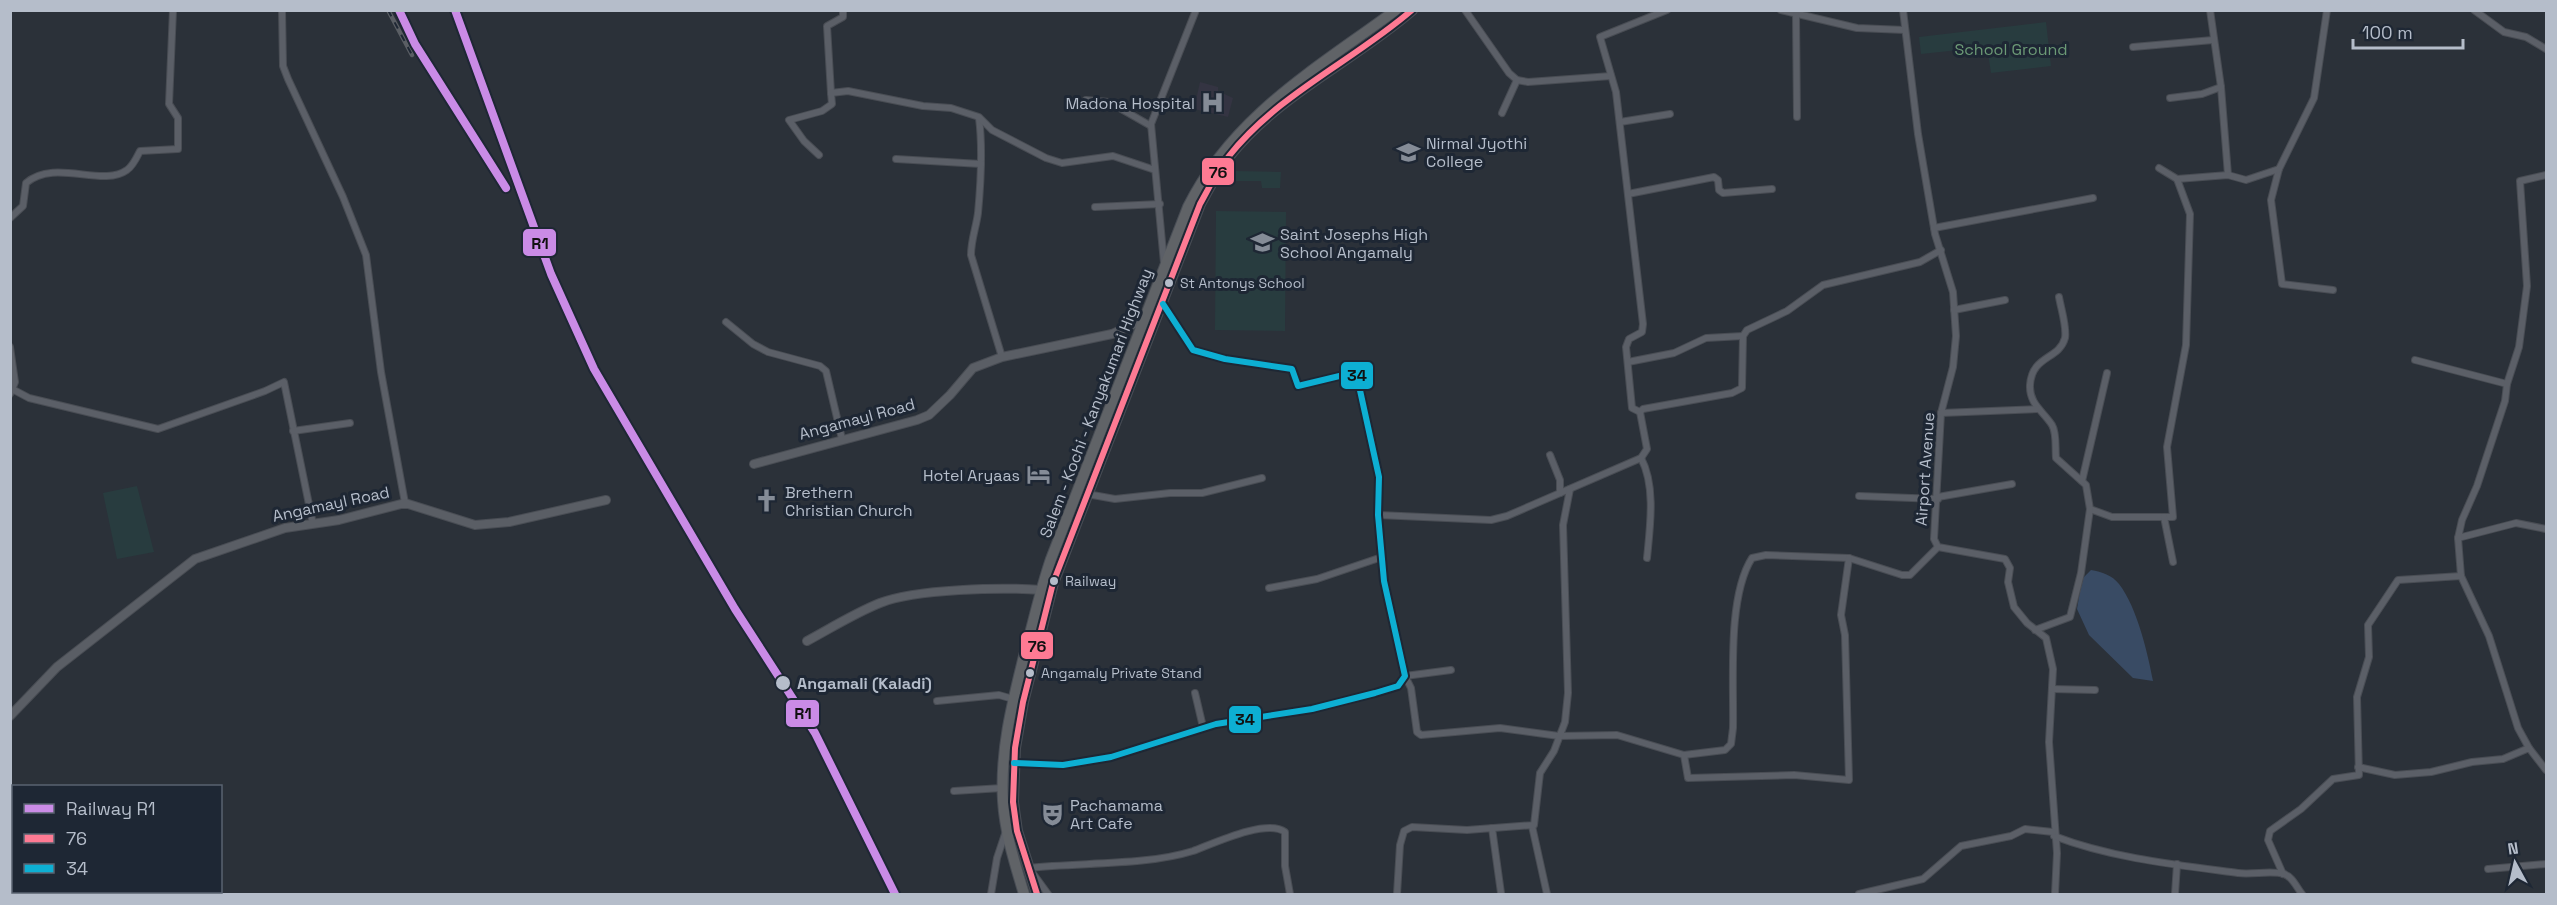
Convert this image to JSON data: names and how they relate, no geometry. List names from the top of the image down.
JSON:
{
  "streets": {
    "highway": ["Salem - Kochi - Kanyakumari Highway"],
    "street": ["Angamayl Road", "Airport Avenue"]
  },
  "crossings": [
    ["Salem - Kochi - Kanyakumari Highway", "Angamayl Road"]
  ],
  "parks": ["School Ground"],
  "places": {
    "hospital": ["Madona Hospital"],
    "school or university": ["Nirmal Jyothi College", "Saint Josephs High School Angamaly"],
    "other": [
      "St Antonys School",
      "Railway",
      "Angamaly Private Stand",
      "Angamali (Kaladi)"
    ],
    "hotel": ["Hotel Aryaas"],
    "church": ["Brethern Christian Church"],
    "theatre": ["Pachamama Art Cafe"]
  },
  "lines": ["rail line R1", "transit line 76", "transit line 34"],
  "legend": ["Railway R1", "76", "34"],
  "scale_bar": "100 m",
  "north": "top"
}
